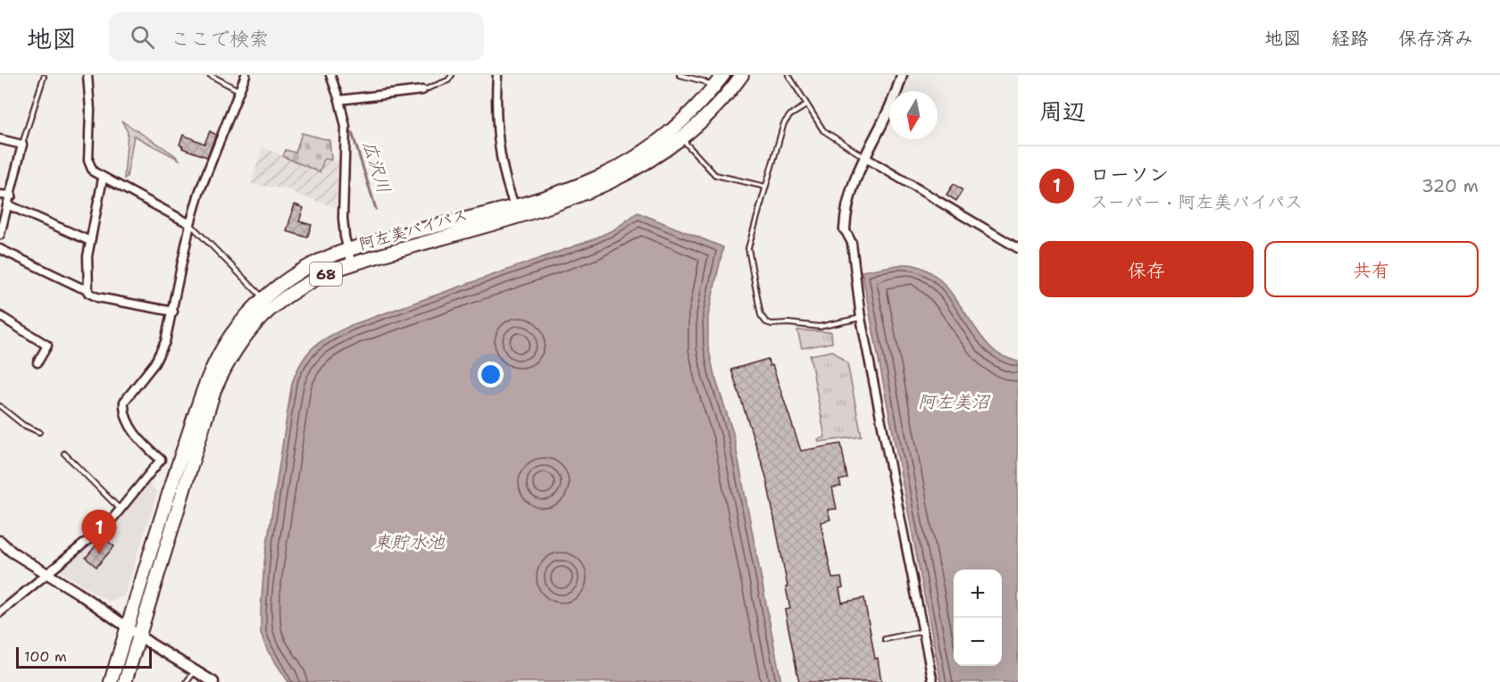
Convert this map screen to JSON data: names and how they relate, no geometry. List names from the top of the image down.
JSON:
{
  "streets": {
    "main road": ["阿左美バイパス", "68"]
  },
  "water": ["広沢川", "阿左美沼", "東貯水池"],
  "scale_bar": "100 m",
  "north": "bottom",
  "page": {
    "header": "地図",
    "search": "ここで検索",
    "nav": ["地図", "経路", "保存済み"],
    "heading": "周辺",
    "list": [
      {
        "mark": "1",
        "name": "ローソン",
        "note": "スーパー · 阿左美バイパス",
        "value": "320 m"
      }
    ],
    "buttons": ["保存", "共有"],
    "pins": "1",
    "map_buttons": ["+", "−"],
    "scale": "100 m"
  }
}
